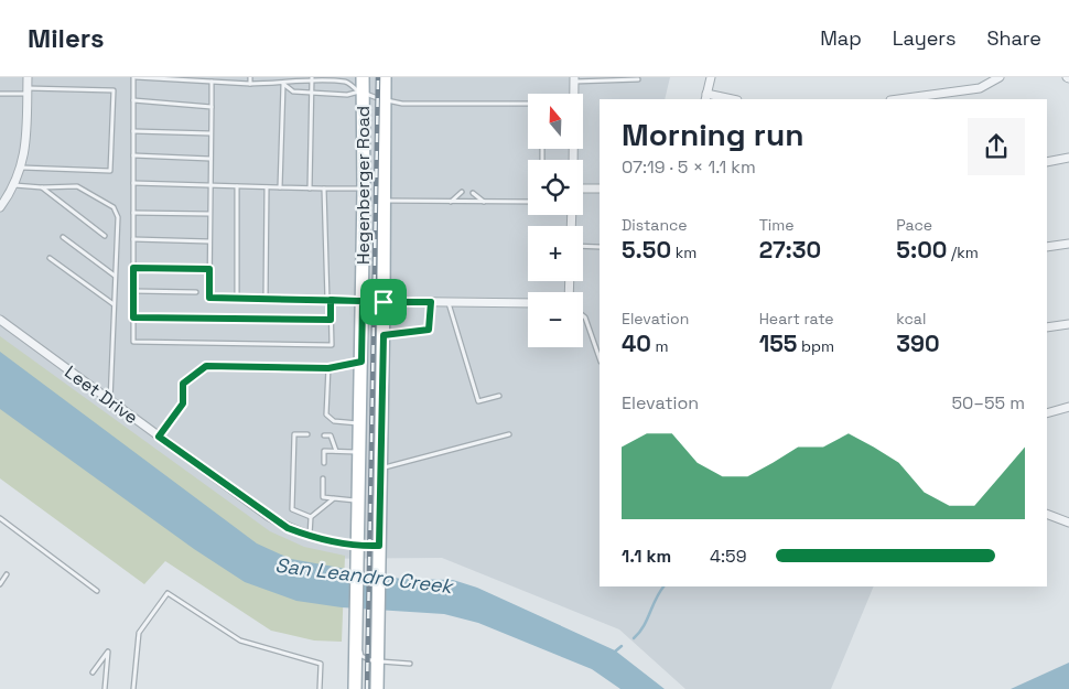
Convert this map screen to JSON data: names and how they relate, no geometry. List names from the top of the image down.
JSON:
{
  "streets": {
    "main road": ["Hegenberger Road"],
    "street": ["Leet Drive"]
  },
  "crossings": [
    ["Hegenberger Road", "Leet Drive"]
  ],
  "water": ["San Leandro Creek"],
  "north": "top",
  "page": {
    "header": "Milers",
    "nav": ["Map", "Layers", "Share"],
    "map_buttons": ["+", "−"],
    "heading": ["Morning run", "07:19 · 5 × 1.1 km"],
    "stats": [
      ["Distance", "5.50 km"],
      ["Time", "27:30"],
      ["Pace", "5:00 /km"],
      ["Elevation", "40 m"],
      ["Heart rate", "155 bpm"],
      ["kcal", "390"]
    ],
    "chart": ["Elevation", "50–55 m"],
    "list": [
      {
        "name": "1.1 km",
        "note": "4:59"
      }
    ]
  }
}
